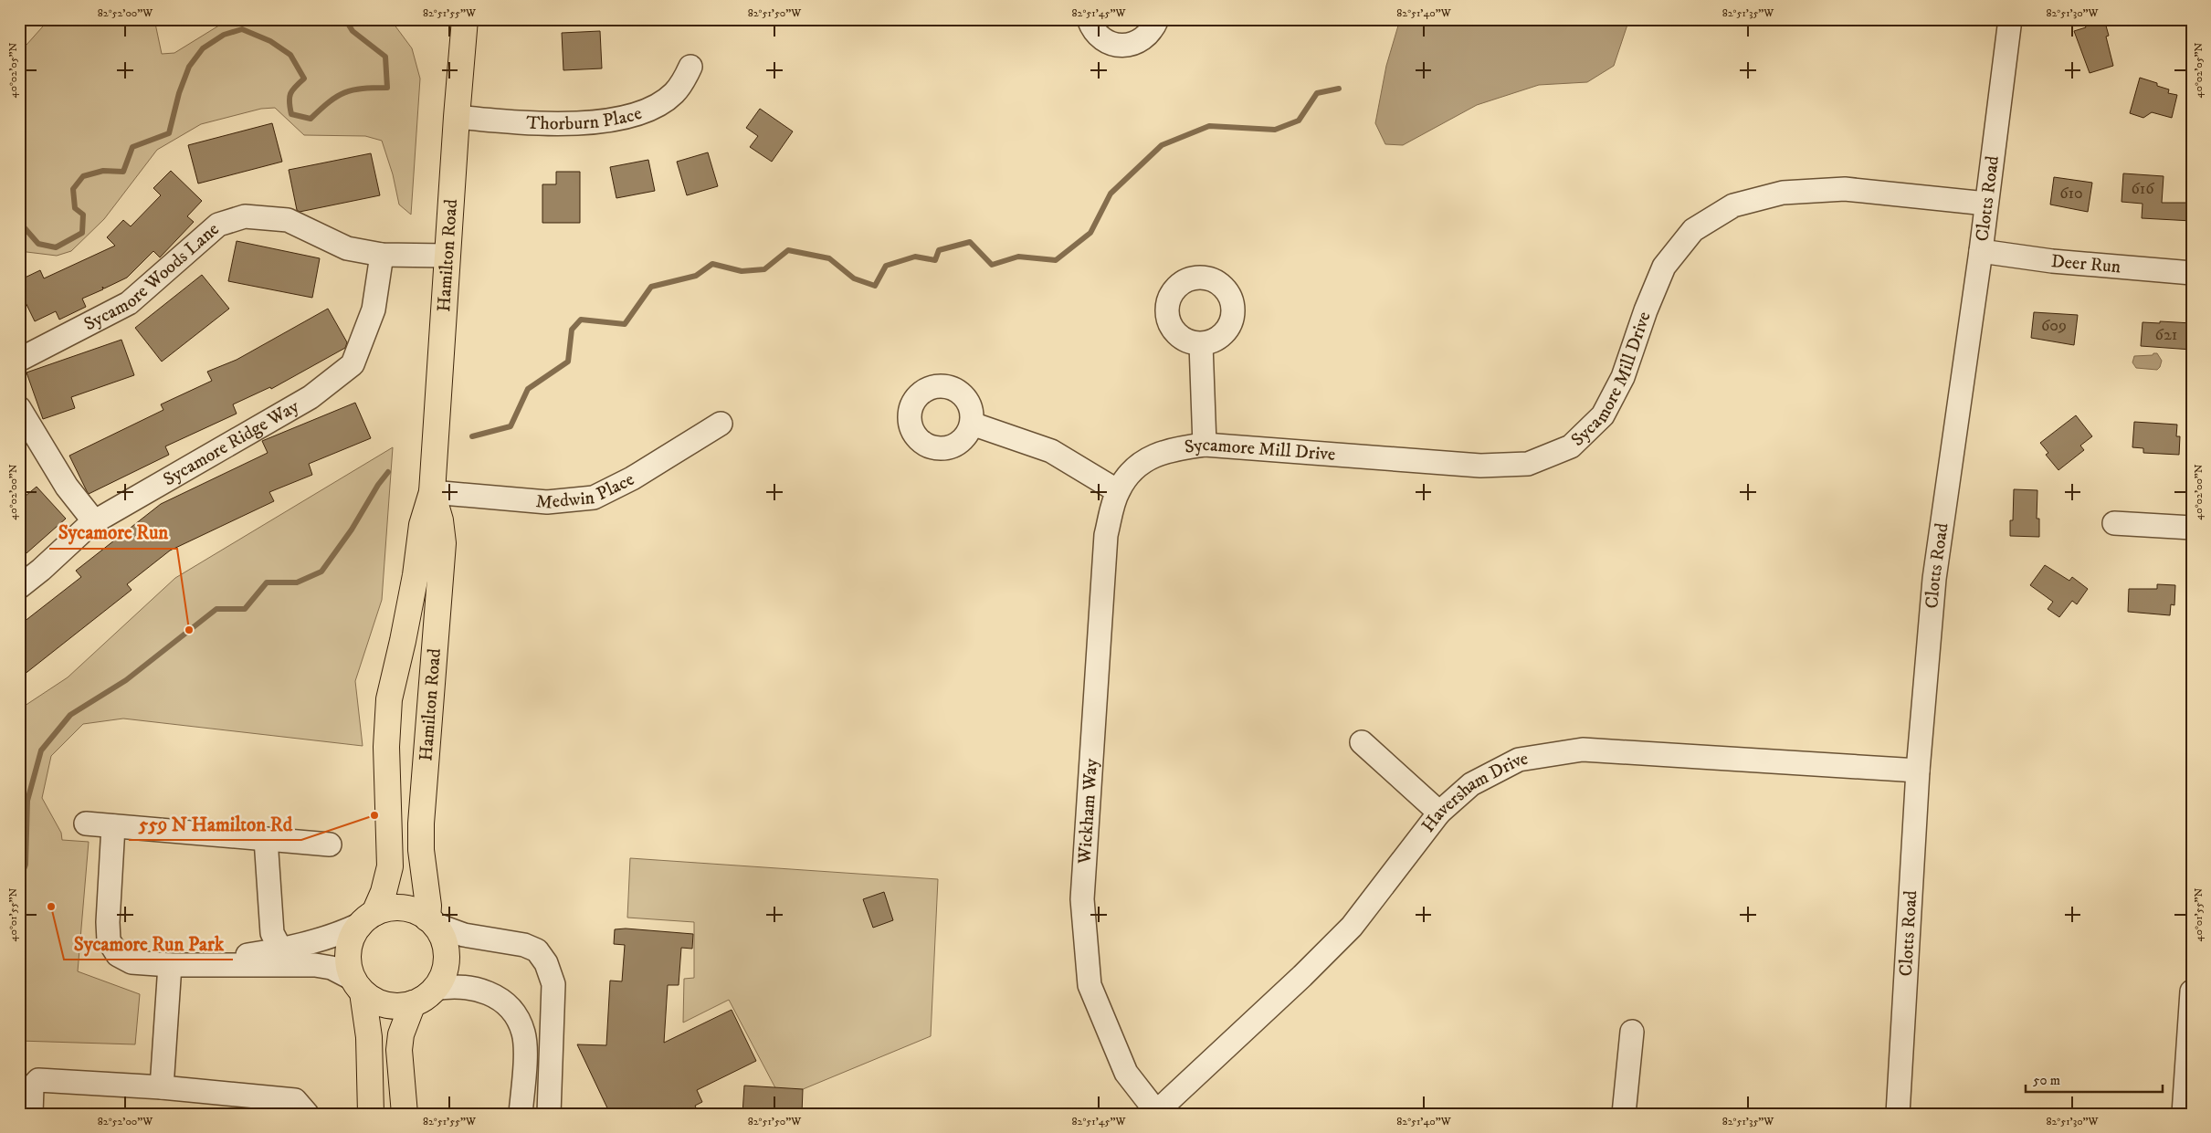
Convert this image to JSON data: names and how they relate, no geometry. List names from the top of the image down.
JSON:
{
  "streets": {
    "main road": ["Hamilton Road"],
    "street": [
      "Thorburn Place",
      "Clotts Road",
      "Deer Run",
      "Sycamore Woods Lane",
      "Sycamore Mill Drive",
      "Sycamore Ridge Way",
      "Medwin Place",
      "Haversham Drive",
      "Wickham Way"
    ]
  },
  "crossings": [
    ["Thorburn Place", "Hamilton Road"],
    ["Clotts Road", "Deer Run"],
    ["Clotts Road", "Sycamore Mill Drive"],
    ["Clotts Road", "Haversham Drive"],
    ["Hamilton Road", "Sycamore Woods Lane"],
    ["Hamilton Road", "Medwin Place"],
    ["Sycamore Woods Lane", "Sycamore Ridge Way"],
    ["Sycamore Mill Drive", "Wickham Way"],
    ["Haversham Drive", "Wickham Way"]
  ],
  "places": ["Sycamore Run", "559 N Hamilton Rd", "Sycamore Run Park"],
  "house_numbers": [
    "616",
    "610",
    "609",
    "621"
  ],
  "scale_bar": "50 m",
  "coordinates": [
    "82°52'00\"W",
    "82°51'55\"W",
    "82°51'50\"W",
    "82°51'45\"W",
    "82°51'40\"W",
    "82°51'35\"W",
    "82°51'30\"W",
    "40°02'05\"N",
    "40°02'00\"N",
    "40°01'55\"N"
  ]
}
